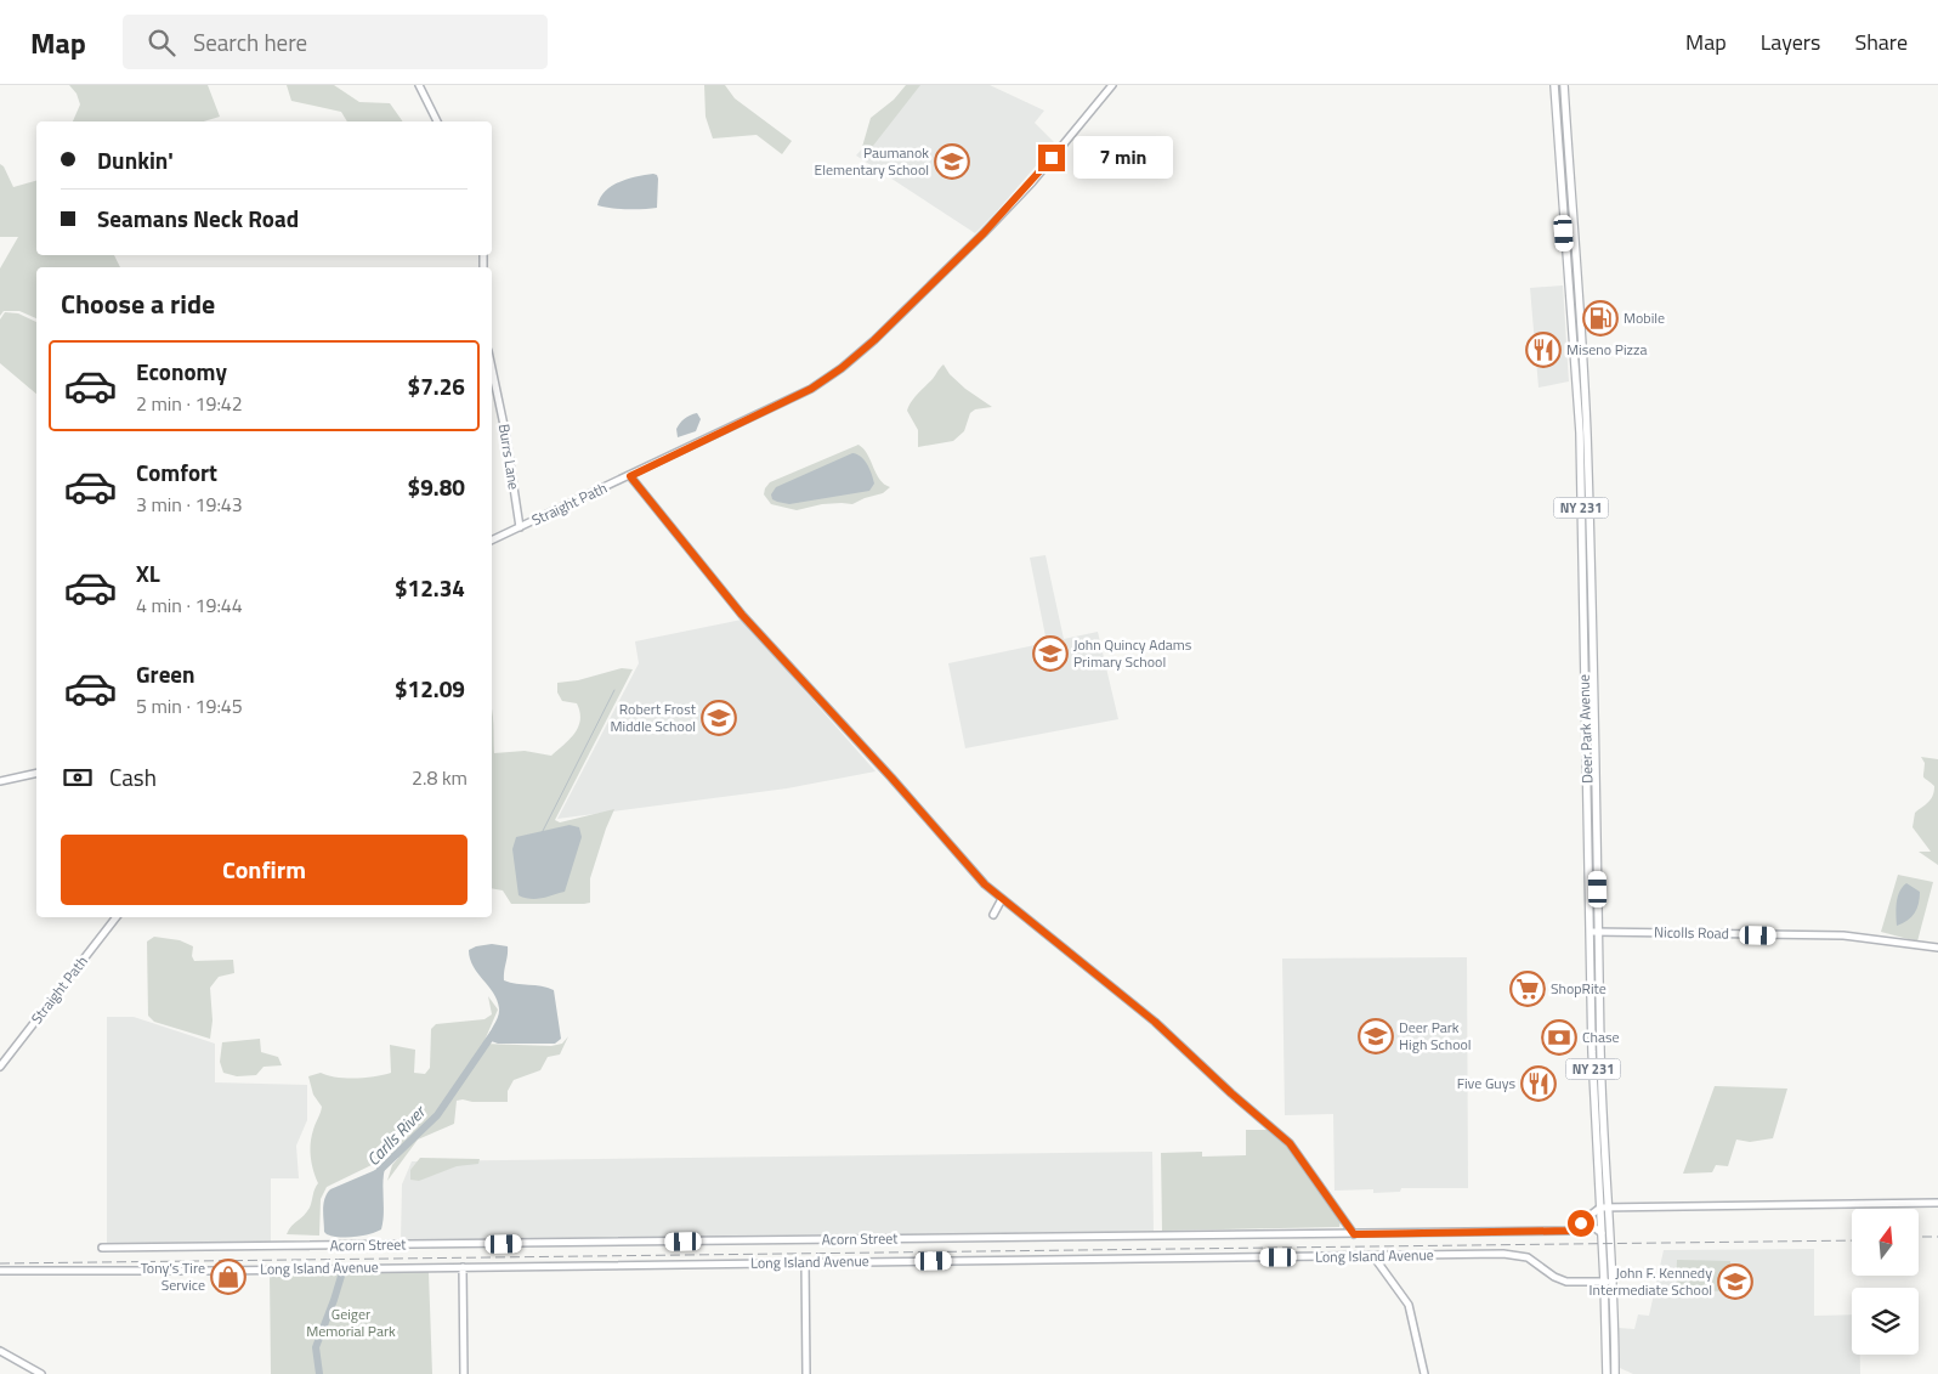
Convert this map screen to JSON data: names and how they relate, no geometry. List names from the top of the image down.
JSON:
{
  "streets": {
    "main road": ["NY 231", "Deer Park Avenue"],
    "street": [
      "Burrs Lane",
      "Straight Path",
      "Nicolls Road",
      "Acorn Street",
      "Long Island Avenue"
    ]
  },
  "crossings": [
    ["Burrs Lane", "Straight Path"],
    ["Deer Park Avenue", "Nicolls Road"],
    ["Deer Park Avenue", "Acorn Street"],
    ["Deer Park Avenue", "Long Island Avenue"]
  ],
  "water": ["Carlls River"],
  "parks": ["Geiger Memorial Park"],
  "places": {
    "school or university": [
      "Paumanok Elementary School",
      "John Quincy Adams Primary School",
      "Robert Frost Middle School",
      "Deer Park High School",
      "John F. Kennedy Intermediate School"
    ],
    "fuel station": ["Mobile"],
    "restaurant": ["Miseno Pizza", "Five Guys"],
    "supermarket": ["ShopRite"],
    "bank": ["Chase"],
    "shop": ["Tony’s Tire Service"]
  },
  "north": "top",
  "page": {
    "header": "Map",
    "search": "Search here",
    "nav": ["Map", "Layers", "Share"],
    "banner": ["Dunkin'", "Seamans Neck Road"],
    "bubble": "7 min",
    "heading": "Choose a ride",
    "list": [
      {
        "name": "Economy",
        "note": "2 min · 19:42",
        "value": "$7.26"
      },
      {
        "name": "Comfort",
        "note": "3 min · 19:43",
        "value": "$9.80"
      },
      {
        "name": "XL",
        "note": "4 min · 19:44",
        "value": "$12.34"
      },
      {
        "name": "Green",
        "note": "5 min · 19:45",
        "value": "$12.09"
      }
    ],
    "pay": ["Cash", "2.8 km"],
    "buttons": "Confirm"
  }
}
